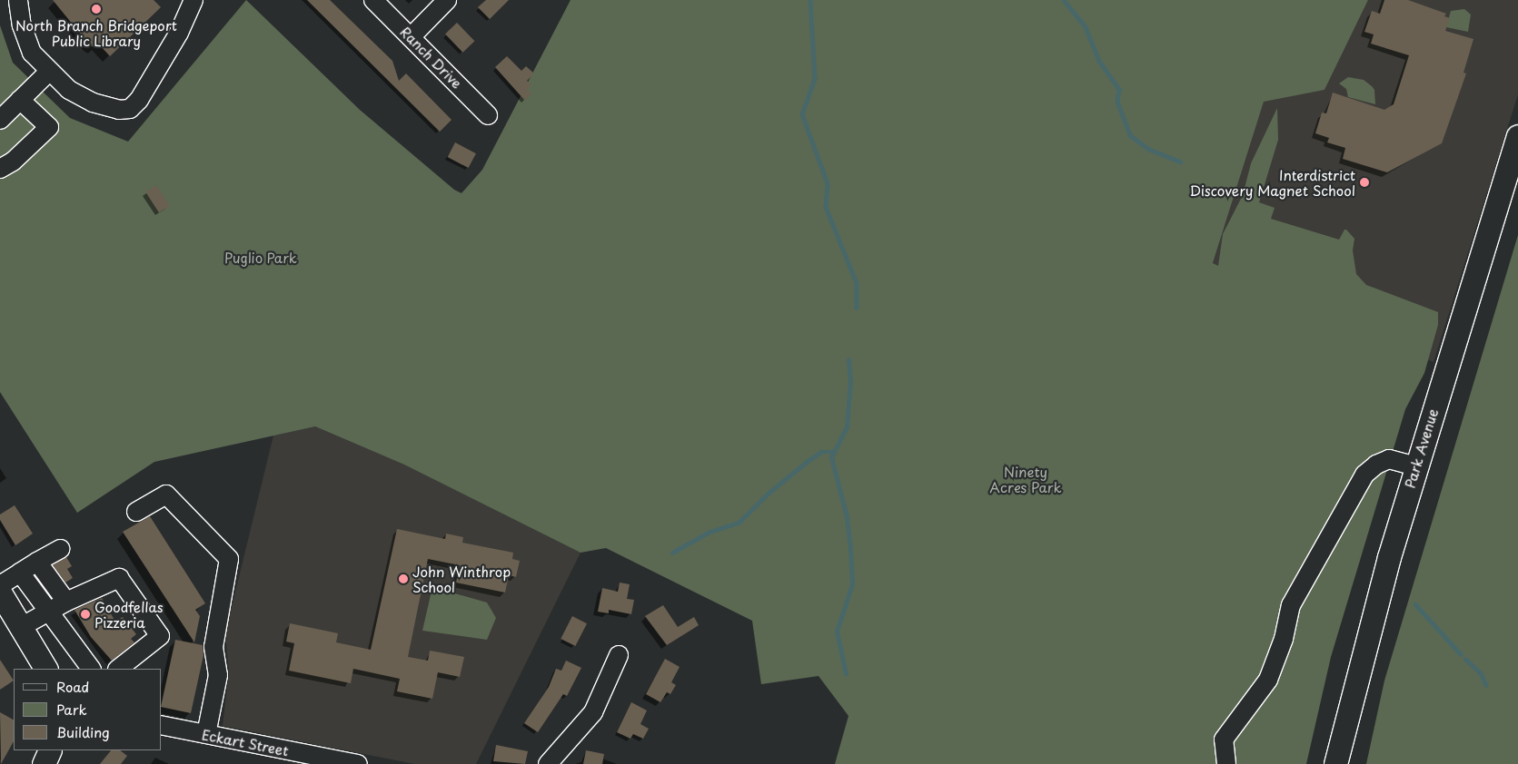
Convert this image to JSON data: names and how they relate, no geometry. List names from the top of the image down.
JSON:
{
  "streets": {
    "main road": ["Park Avenue"],
    "street": ["Ranch Drive", "Eckart Street"]
  },
  "parks": ["Puglio Park", "Ninety Acres Park"],
  "places": [
    "North Branch Bridgeport Public Library",
    "Interdistrict Discovery Magnet School",
    "John Winthrop School",
    "Goodfellas Pizzeria"
  ],
  "legend": ["Road", "Park", "Building"]
}
